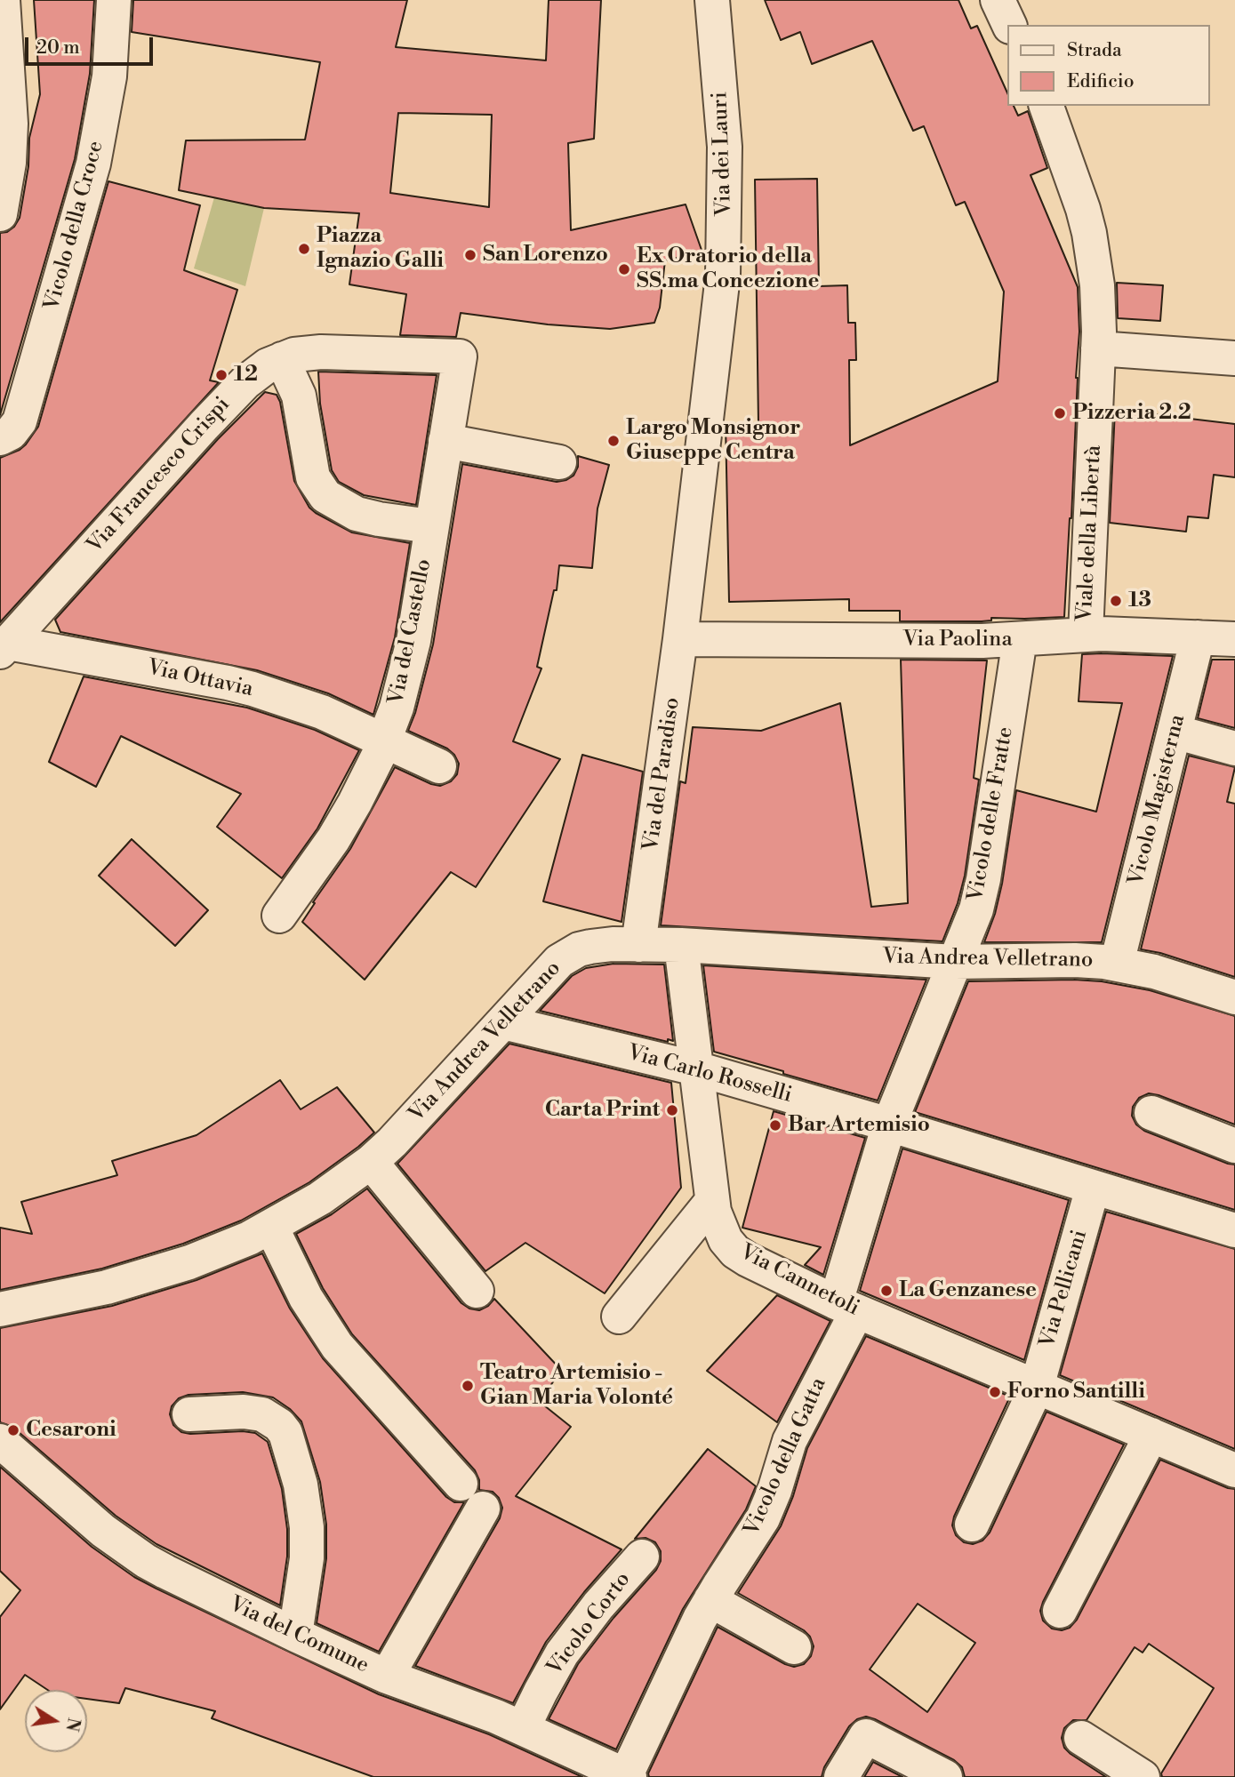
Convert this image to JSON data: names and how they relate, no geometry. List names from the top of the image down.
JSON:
{
  "streets": {
    "street": [
      "Via dei Lauri",
      "Vicolo della Croce",
      "Via Francesco Crispi",
      "Viale della Libertà",
      "Via del Castello",
      "Via Paolina",
      "Via Ottavia",
      "Via del Paradiso",
      "Vicolo Magisterna",
      "Vicolo delle Fratte",
      "Via Andrea Velletrano",
      "Via Carlo Rosselli",
      "Via Cannetoli",
      "Via Pellicani",
      "Vicolo della Gatta",
      "Vicolo Corto",
      "Via del Comune"
    ]
  },
  "crossings": [
    ["Via dei Lauri", "Via del Paradiso"],
    ["Via Francesco Crispi", "Via del Castello"],
    ["Via Francesco Crispi", "Via Ottavia"],
    ["Viale della Libertà", "Via Paolina"],
    ["Via del Castello", "Via Ottavia"],
    ["Via Paolina", "Via del Paradiso"],
    ["Via Paolina", "Vicolo Magisterna"],
    ["Via Paolina", "Vicolo delle Fratte"],
    ["Via del Paradiso", "Via Andrea Velletrano"],
    ["Vicolo Magisterna", "Via Andrea Velletrano"],
    ["Vicolo delle Fratte", "Via Andrea Velletrano"],
    ["Vicolo delle Fratte", "Via Carlo Rosselli"],
    ["Vicolo delle Fratte", "Via Cannetoli"],
    ["Vicolo delle Fratte", "Vicolo della Gatta"],
    ["Via Andrea Velletrano", "Via Carlo Rosselli"],
    ["Via Andrea Velletrano", "Via Cannetoli"],
    ["Via Carlo Rosselli", "Via Cannetoli"],
    ["Via Carlo Rosselli", "Via Pellicani"],
    ["Via Cannetoli", "Via Pellicani"],
    ["Via Cannetoli", "Vicolo della Gatta"],
    ["Vicolo della Gatta", "Via del Comune"],
    ["Vicolo Corto", "Via del Comune"]
  ],
  "places": [
    "Piazza Ignazio Galli",
    "San Lorenzo",
    "Ex Oratorio della SS.ma Concezione",
    "12",
    "Pizzeria 2.2",
    "Largo Monsignor Giuseppe Centra",
    "13",
    "Carta Print",
    "Bar Artemisio",
    "La Genzanese",
    "Teatro Artemisio - Gian Maria Volonté",
    "Forno Santilli",
    "Cesaroni"
  ],
  "legend": ["Strada", "Edificio"],
  "scale_bar": "20 m",
  "north": "right"
}
